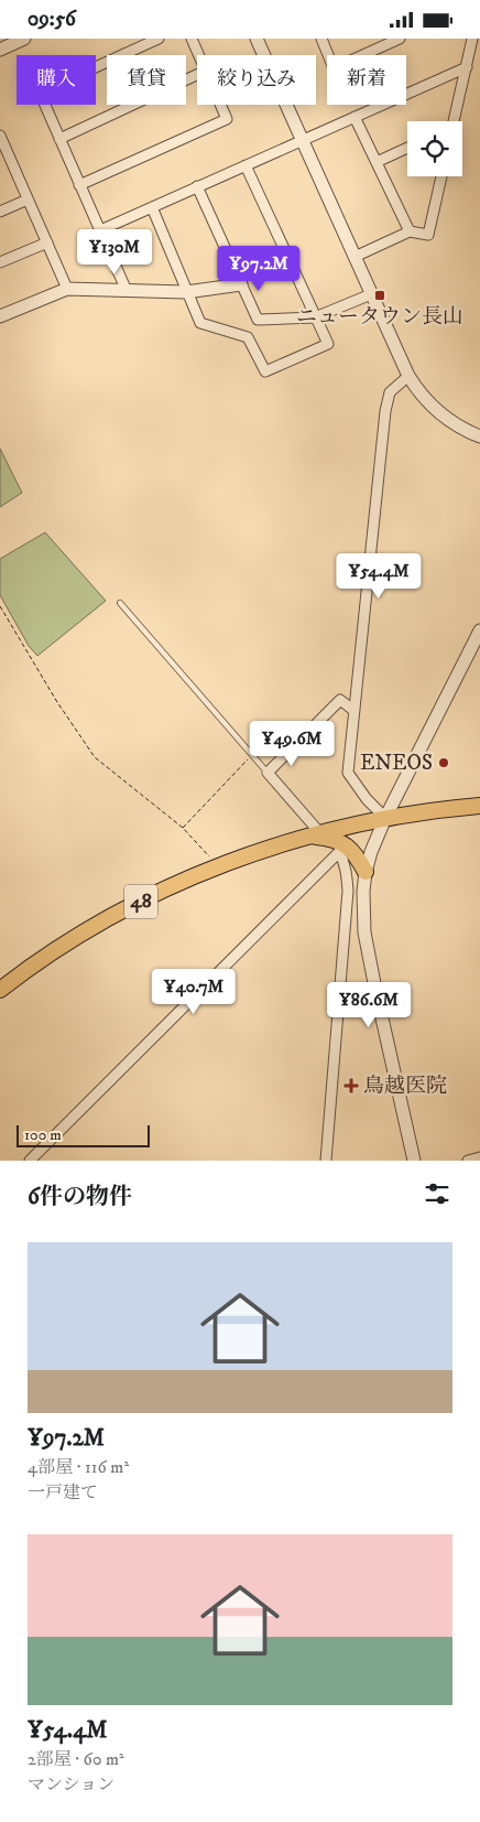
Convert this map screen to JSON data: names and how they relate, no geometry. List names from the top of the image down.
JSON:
{
  "streets": {
    "main road": ["48"]
  },
  "places": {
    "transit": ["ニュータウン長山"],
    "other": ["ENEOS"],
    "health": ["鳥越医院"]
  },
  "scale_bar": "100 m",
  "page": {
    "status": "09:56",
    "chip": [
      "購入",
      "賃貸",
      "絞り込み",
      "新着"
    ],
    "price": [
      "¥130M",
      "¥97.2M",
      "¥54.4M",
      "¥49.6M",
      "¥40.7M",
      "¥86.6M"
    ],
    "scale": "100 m",
    "heading": "6件の物件",
    "list": [
      {
        "name": "¥97.2M",
        "note": "4部屋 · 116 m² · 一戸建て"
      },
      {
        "name": "¥54.4M",
        "note": "2部屋 · 60 m² · マンション"
      }
    ]
  }
}
